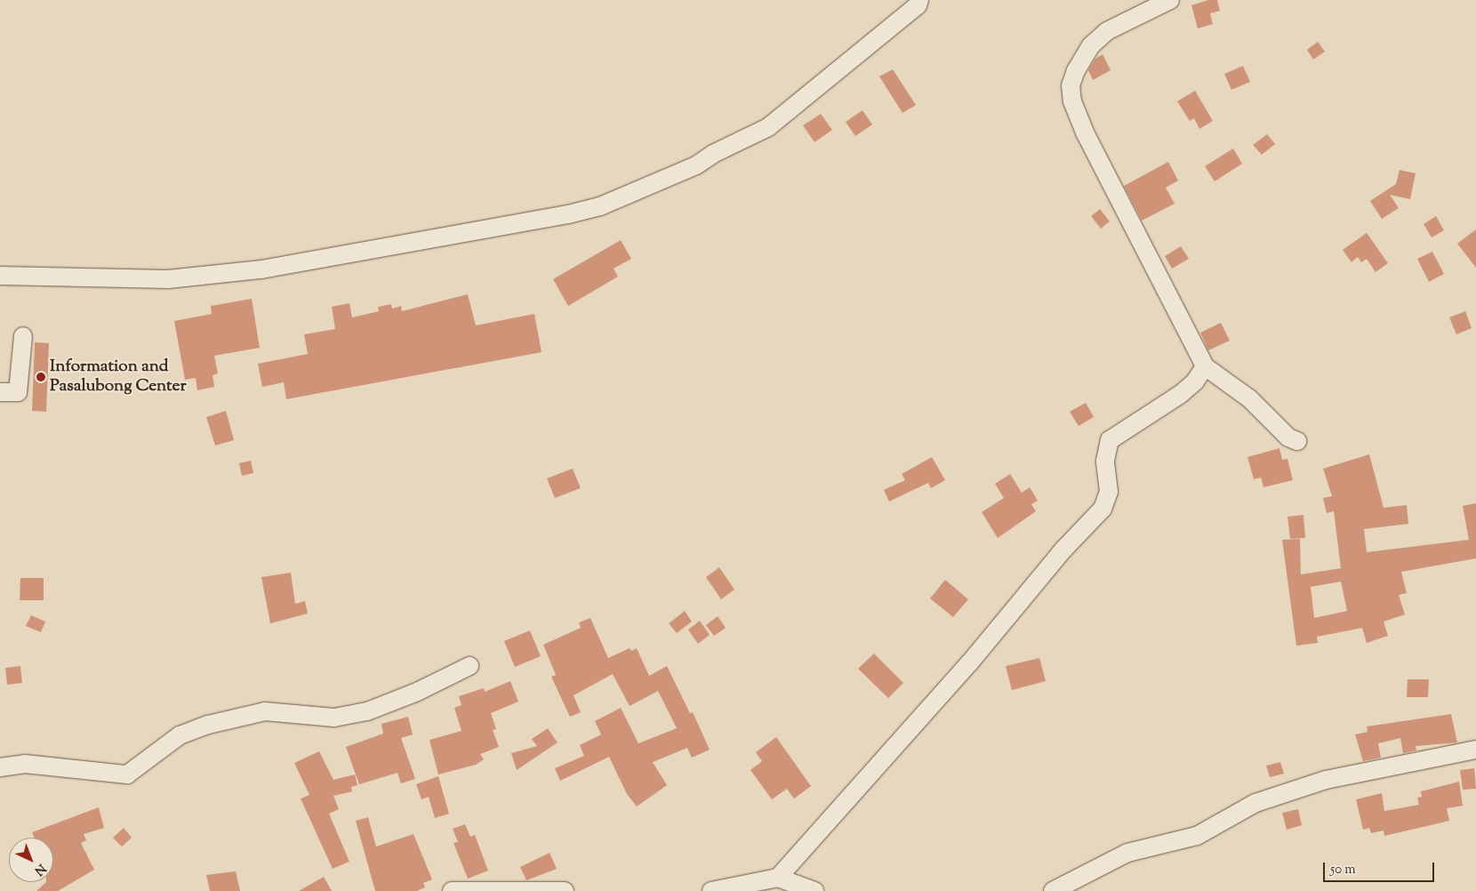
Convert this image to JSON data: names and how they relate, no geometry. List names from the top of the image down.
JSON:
{
  "places": ["Information and Pasalubong Center"],
  "scale_bar": "50 m",
  "north": "bottom right"
}
